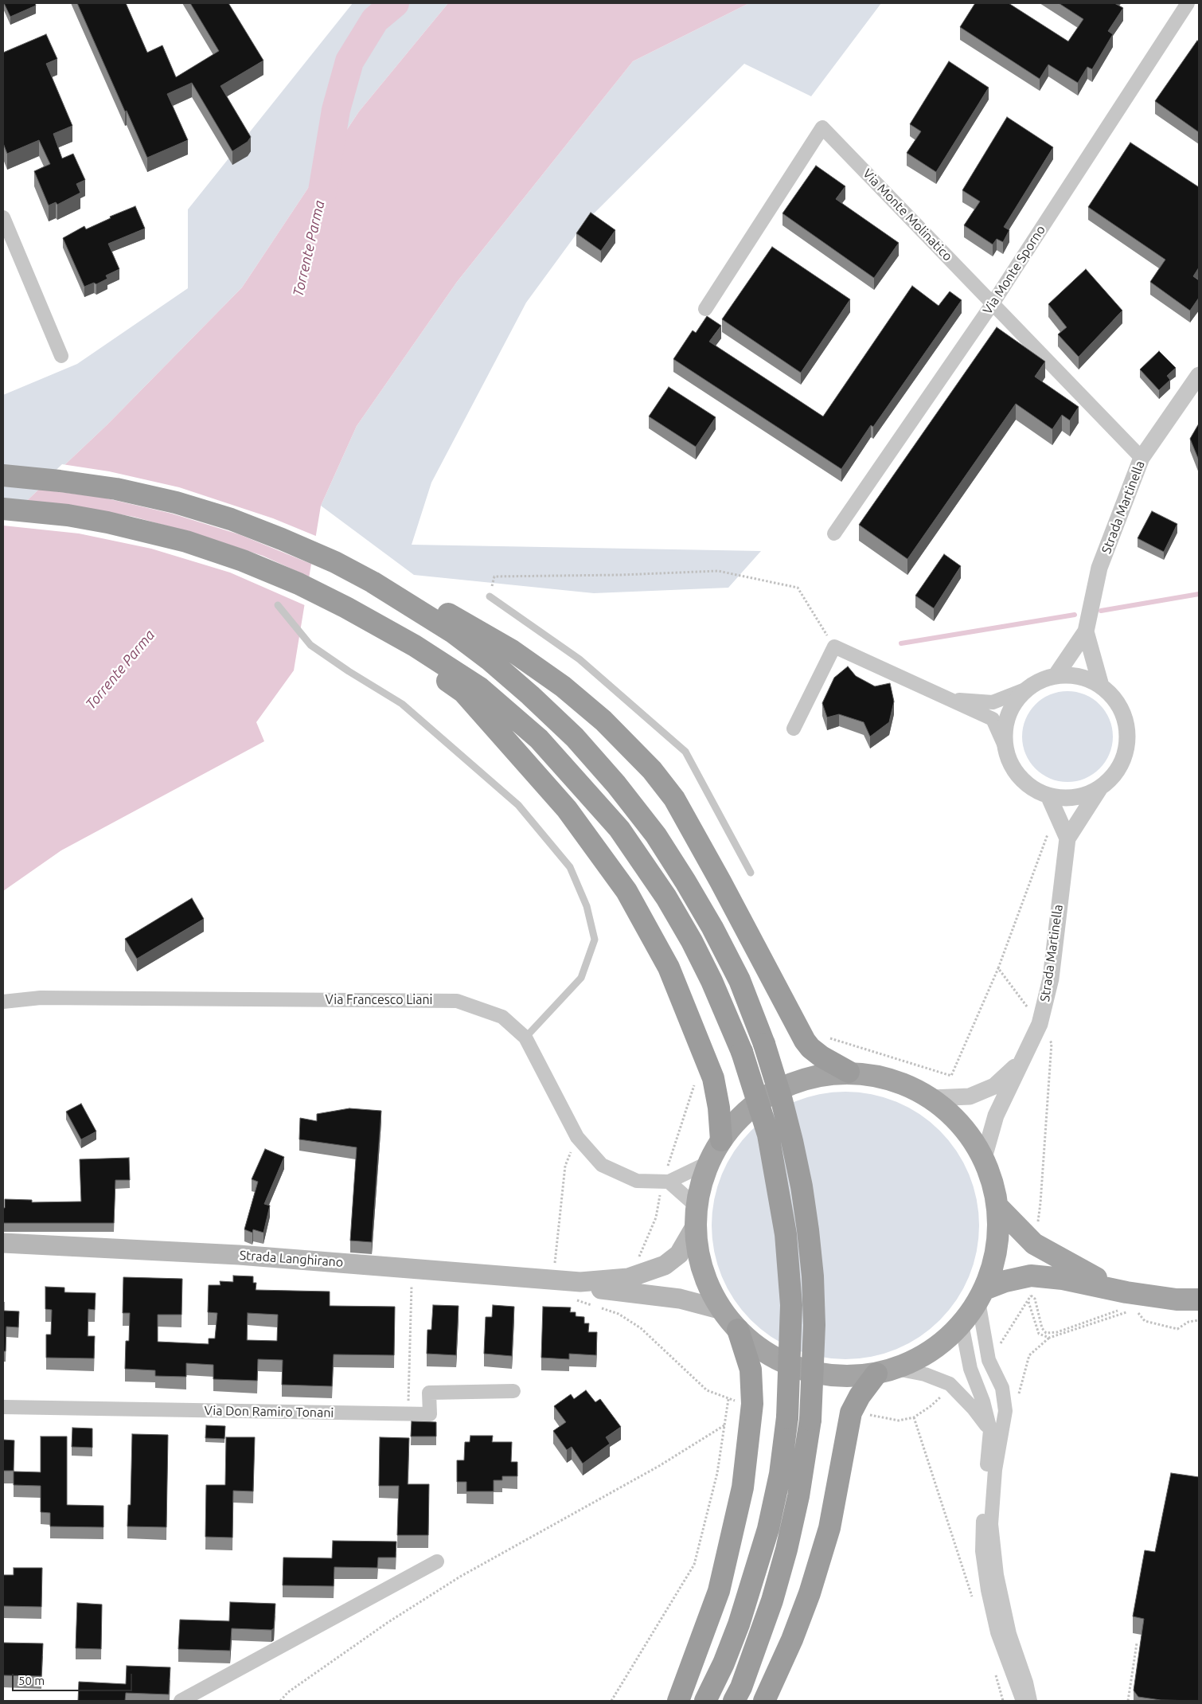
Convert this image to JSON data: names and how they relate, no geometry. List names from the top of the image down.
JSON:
{
  "streets": {
    "main road": ["Strada Langhirano"],
    "street": [
      "Via Monte Molinatico",
      "Via Monte Sporno",
      "Strada Martinella",
      "Via Francesco Liani",
      "Via Don Ramiro Tonani"
    ]
  },
  "crossings": [
    ["Via Monte Molinatico", "Via Monte Sporno"],
    ["Via Monte Molinatico", "Strada Martinella"],
    ["Strada Martinella", "Strada Langhirano"],
    ["Via Francesco Liani", "Strada Langhirano"]
  ],
  "water": ["Torrente Parma"],
  "scale_bar": "50 m"
}
